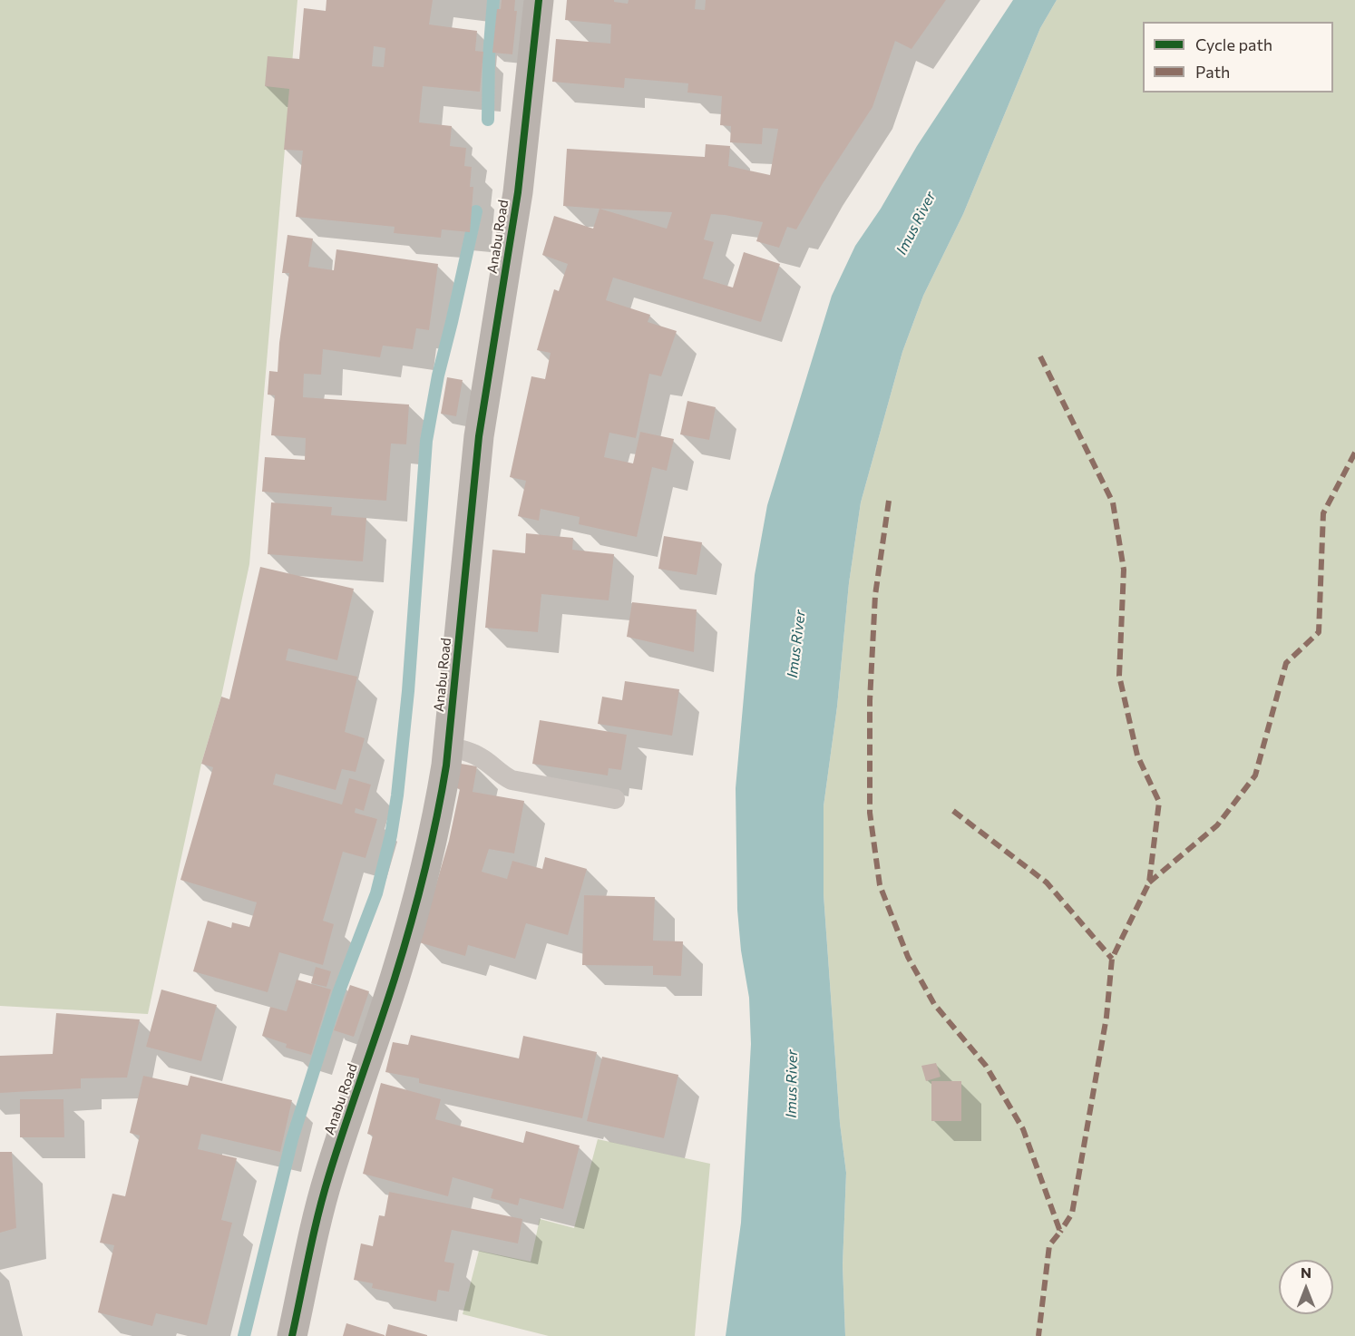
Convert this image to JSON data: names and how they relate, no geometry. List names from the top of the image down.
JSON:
{
  "streets": {
    "street": ["Anabu Road"]
  },
  "water": ["Imus River"],
  "legend": ["Cycle path", "Path"],
  "north": "top"
}
